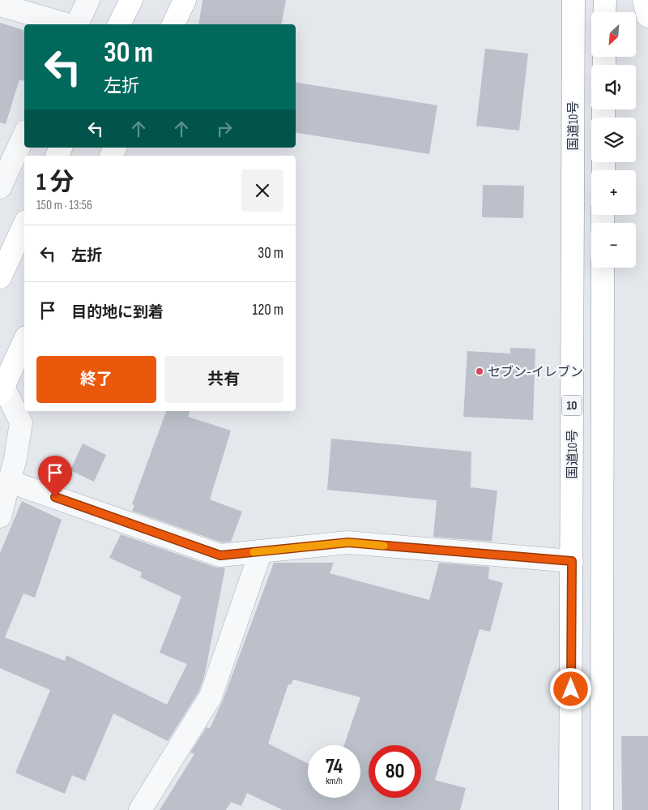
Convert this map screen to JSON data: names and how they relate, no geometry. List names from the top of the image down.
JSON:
{
  "streets": {
    "main road": ["国道10号", "10"]
  },
  "places": ["セブン-イレブン"],
  "north": "bottom left",
  "page": {
    "map_buttons": ["+", "−"],
    "turn": ["30 m", "左折"],
    "heading": ["1 分", "150 m · 13:56"],
    "list": [
      {
        "name": "左折",
        "value": "30 m"
      },
      {
        "name": "目的地に到着",
        "value": "120 m"
      }
    ],
    "buttons": ["終了", "共有"],
    "speed": "74 km/h",
    "limit": "80"
  }
}
